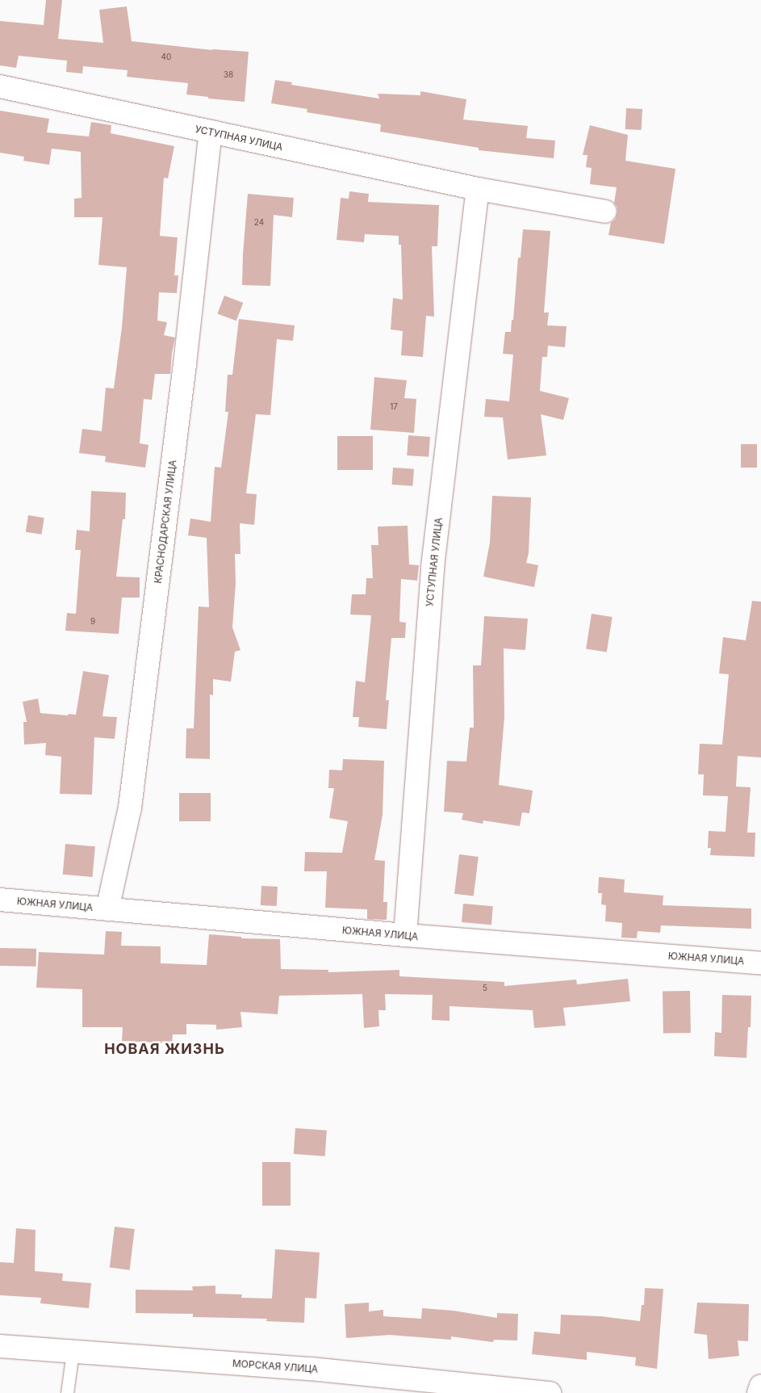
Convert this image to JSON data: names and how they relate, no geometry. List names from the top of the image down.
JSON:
{
  "streets": {
    "street": [
      "УСТУПНАЯ УЛИЦА",
      "КРАСНОДАРСКАЯ УЛИЦА",
      "ЮЖНАЯ УЛИЦА",
      "МОРСКАЯ УЛИЦА"
    ]
  },
  "crossings": [
    ["УСТУПНАЯ УЛИЦА", "КРАСНОДАРСКАЯ УЛИЦА"],
    ["УСТУПНАЯ УЛИЦА", "ЮЖНАЯ УЛИЦА"],
    ["КРАСНОДАРСКАЯ УЛИЦА", "ЮЖНАЯ УЛИЦА"]
  ],
  "districts": ["НОВАЯ ЖИЗНЬ"],
  "house_numbers": [
    "40",
    "38",
    "24",
    "17",
    "9",
    "5"
  ]
}
